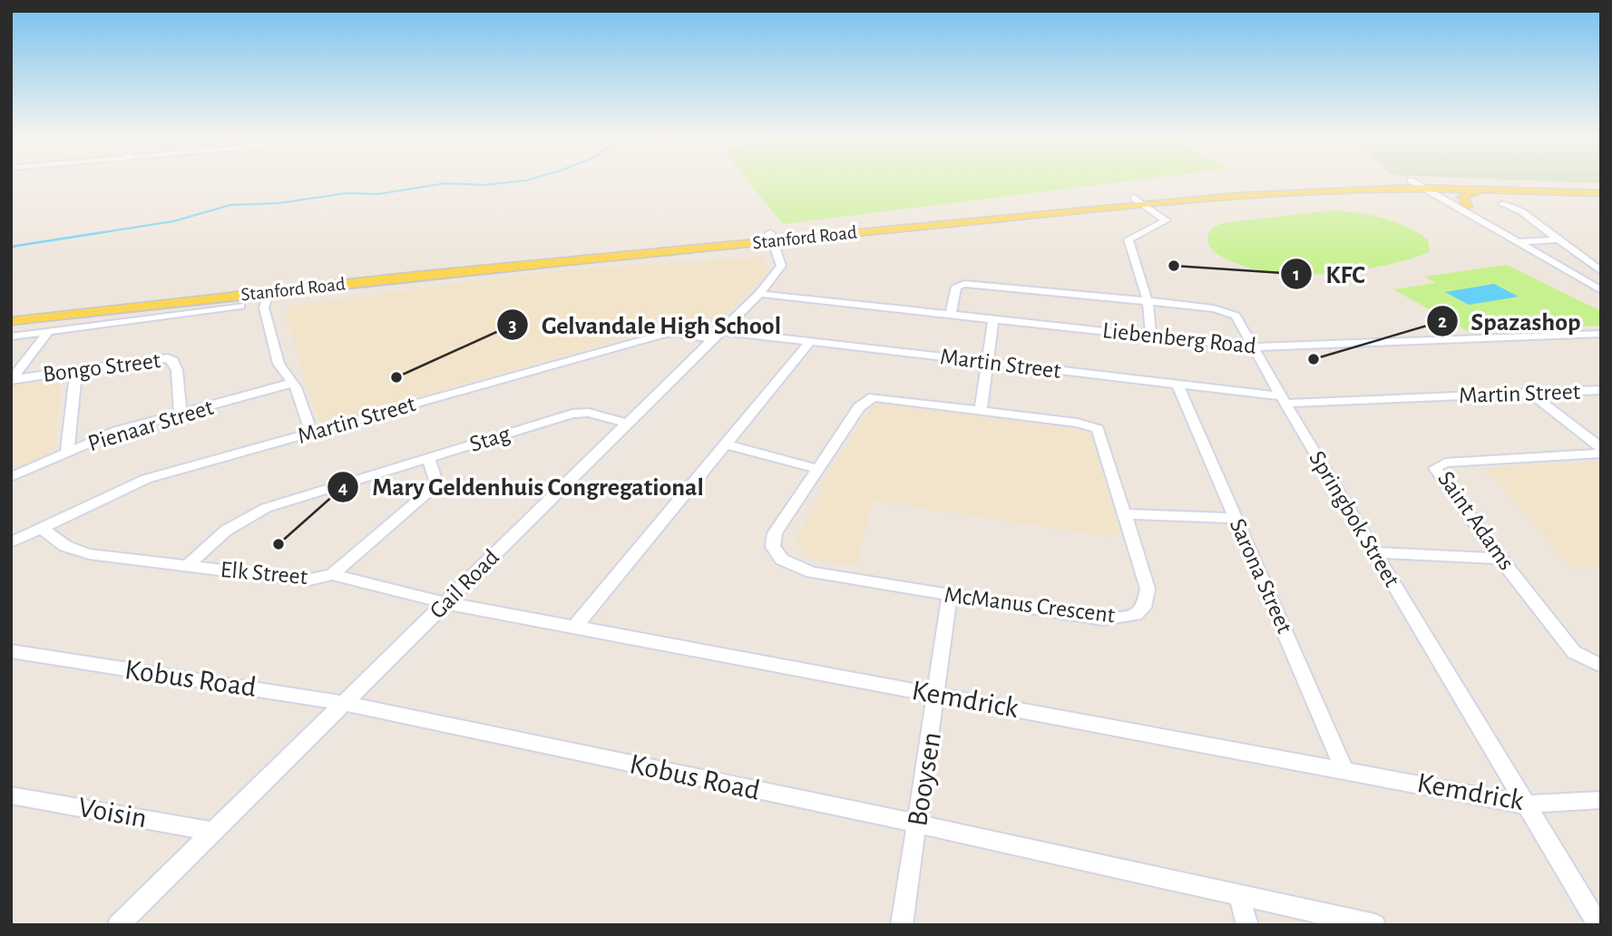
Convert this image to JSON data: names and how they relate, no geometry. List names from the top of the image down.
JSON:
{
  "streets": {
    "main road": ["Stanford Road"],
    "street": [
      "Liebenberg Road",
      "Martin Street",
      "Bongo Street",
      "Pienaar Street",
      "Stag",
      "Springbok Street",
      "Saint Adams",
      "Elk Street",
      "Sarona Street",
      "Gail Road",
      "McManus Crescent",
      "Kobus Road",
      "Kemdrick",
      "Booysen",
      "Voisin"
    ]
  },
  "crossings": [
    ["Stanford Road", "Gail Road"],
    ["Liebenberg Road", "Springbok Street"],
    ["Liebenberg Road", "Gail Road"],
    ["Martin Street", "Springbok Street"],
    ["Martin Street", "Elk Street"],
    ["Martin Street", "Sarona Street"],
    ["Martin Street", "Gail Road"],
    ["Bongo Street", "Pienaar Street"],
    ["Stag", "Elk Street"],
    ["Stag", "Gail Road"],
    ["Springbok Street", "Kemdrick"],
    ["Elk Street", "Kemdrick"],
    ["Sarona Street", "Kemdrick"],
    ["Gail Road", "Kobus Road"],
    ["Gail Road", "Kemdrick"],
    ["Gail Road", "Voisin"],
    ["McManus Crescent", "Booysen"],
    ["Kobus Road", "Booysen"],
    ["Kemdrick", "Booysen"]
  ],
  "places": [
    "KFC",
    "Spazashop",
    "Gelvandale High School",
    "Mary Geldenhuis Congregational"
  ]
}
